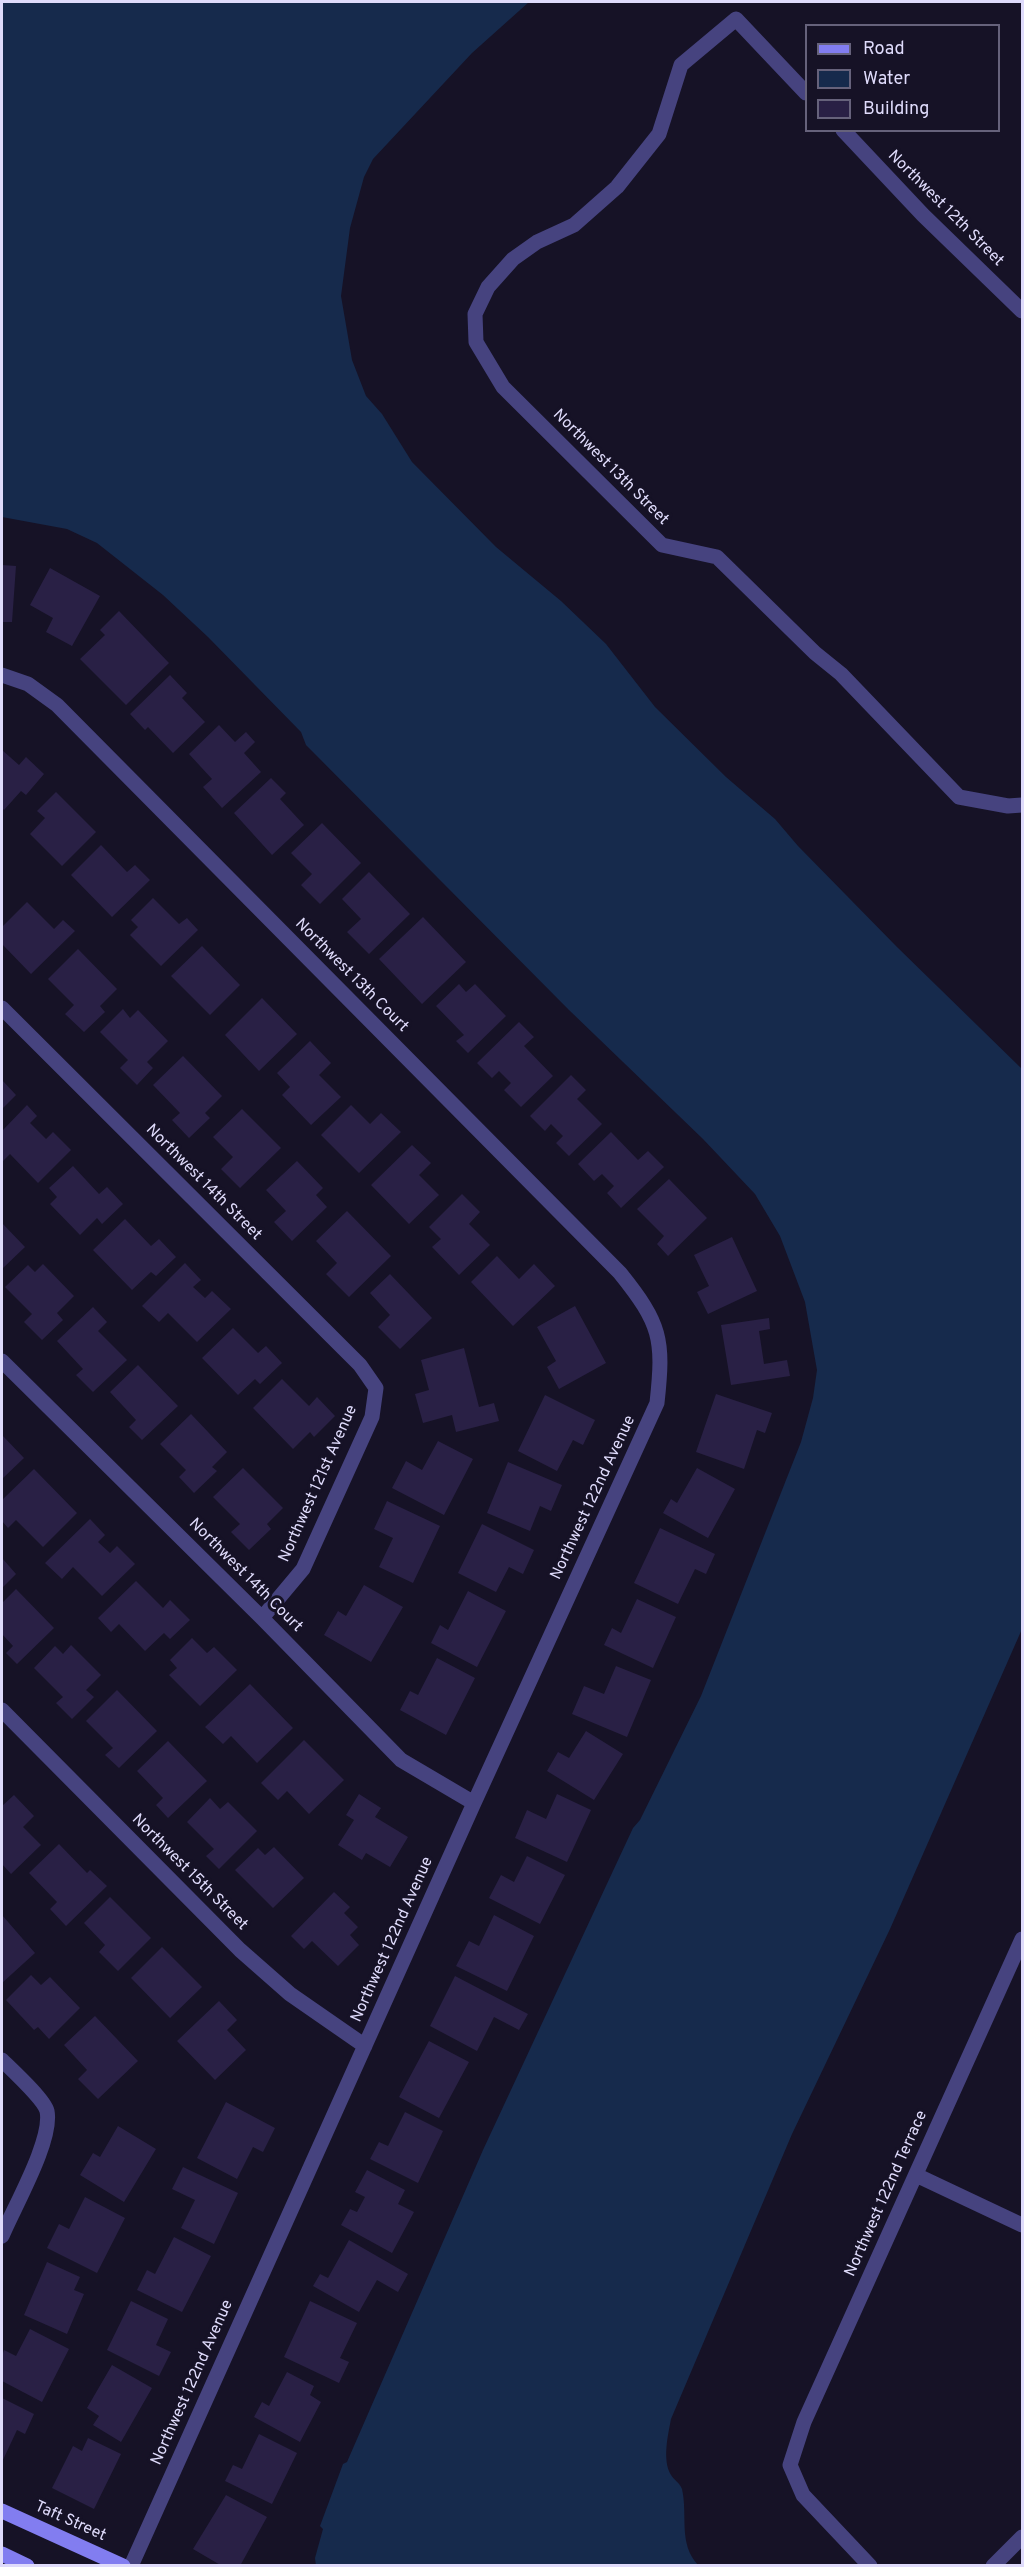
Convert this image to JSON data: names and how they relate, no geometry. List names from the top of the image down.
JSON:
{
  "streets": {
    "street": [
      "Northwest 12th Street",
      "Northwest 13th Street",
      "Northwest 13th Court",
      "Northwest 14th Street",
      "Northwest 121st Avenue",
      "Northwest 122nd Avenue",
      "Northwest 14th Court",
      "Northwest 15th Street",
      "Northwest 122nd Terrace",
      "Taft Street"
    ]
  },
  "crossings": [
    ["Northwest 13th Court", "Northwest 122nd Avenue"],
    ["Northwest 14th Street", "Northwest 121st Avenue"],
    ["Northwest 121st Avenue", "Northwest 14th Court"],
    ["Northwest 122nd Avenue", "Northwest 14th Court"],
    ["Northwest 122nd Avenue", "Northwest 15th Street"]
  ],
  "legend": ["Road", "Water", "Building"]
}
